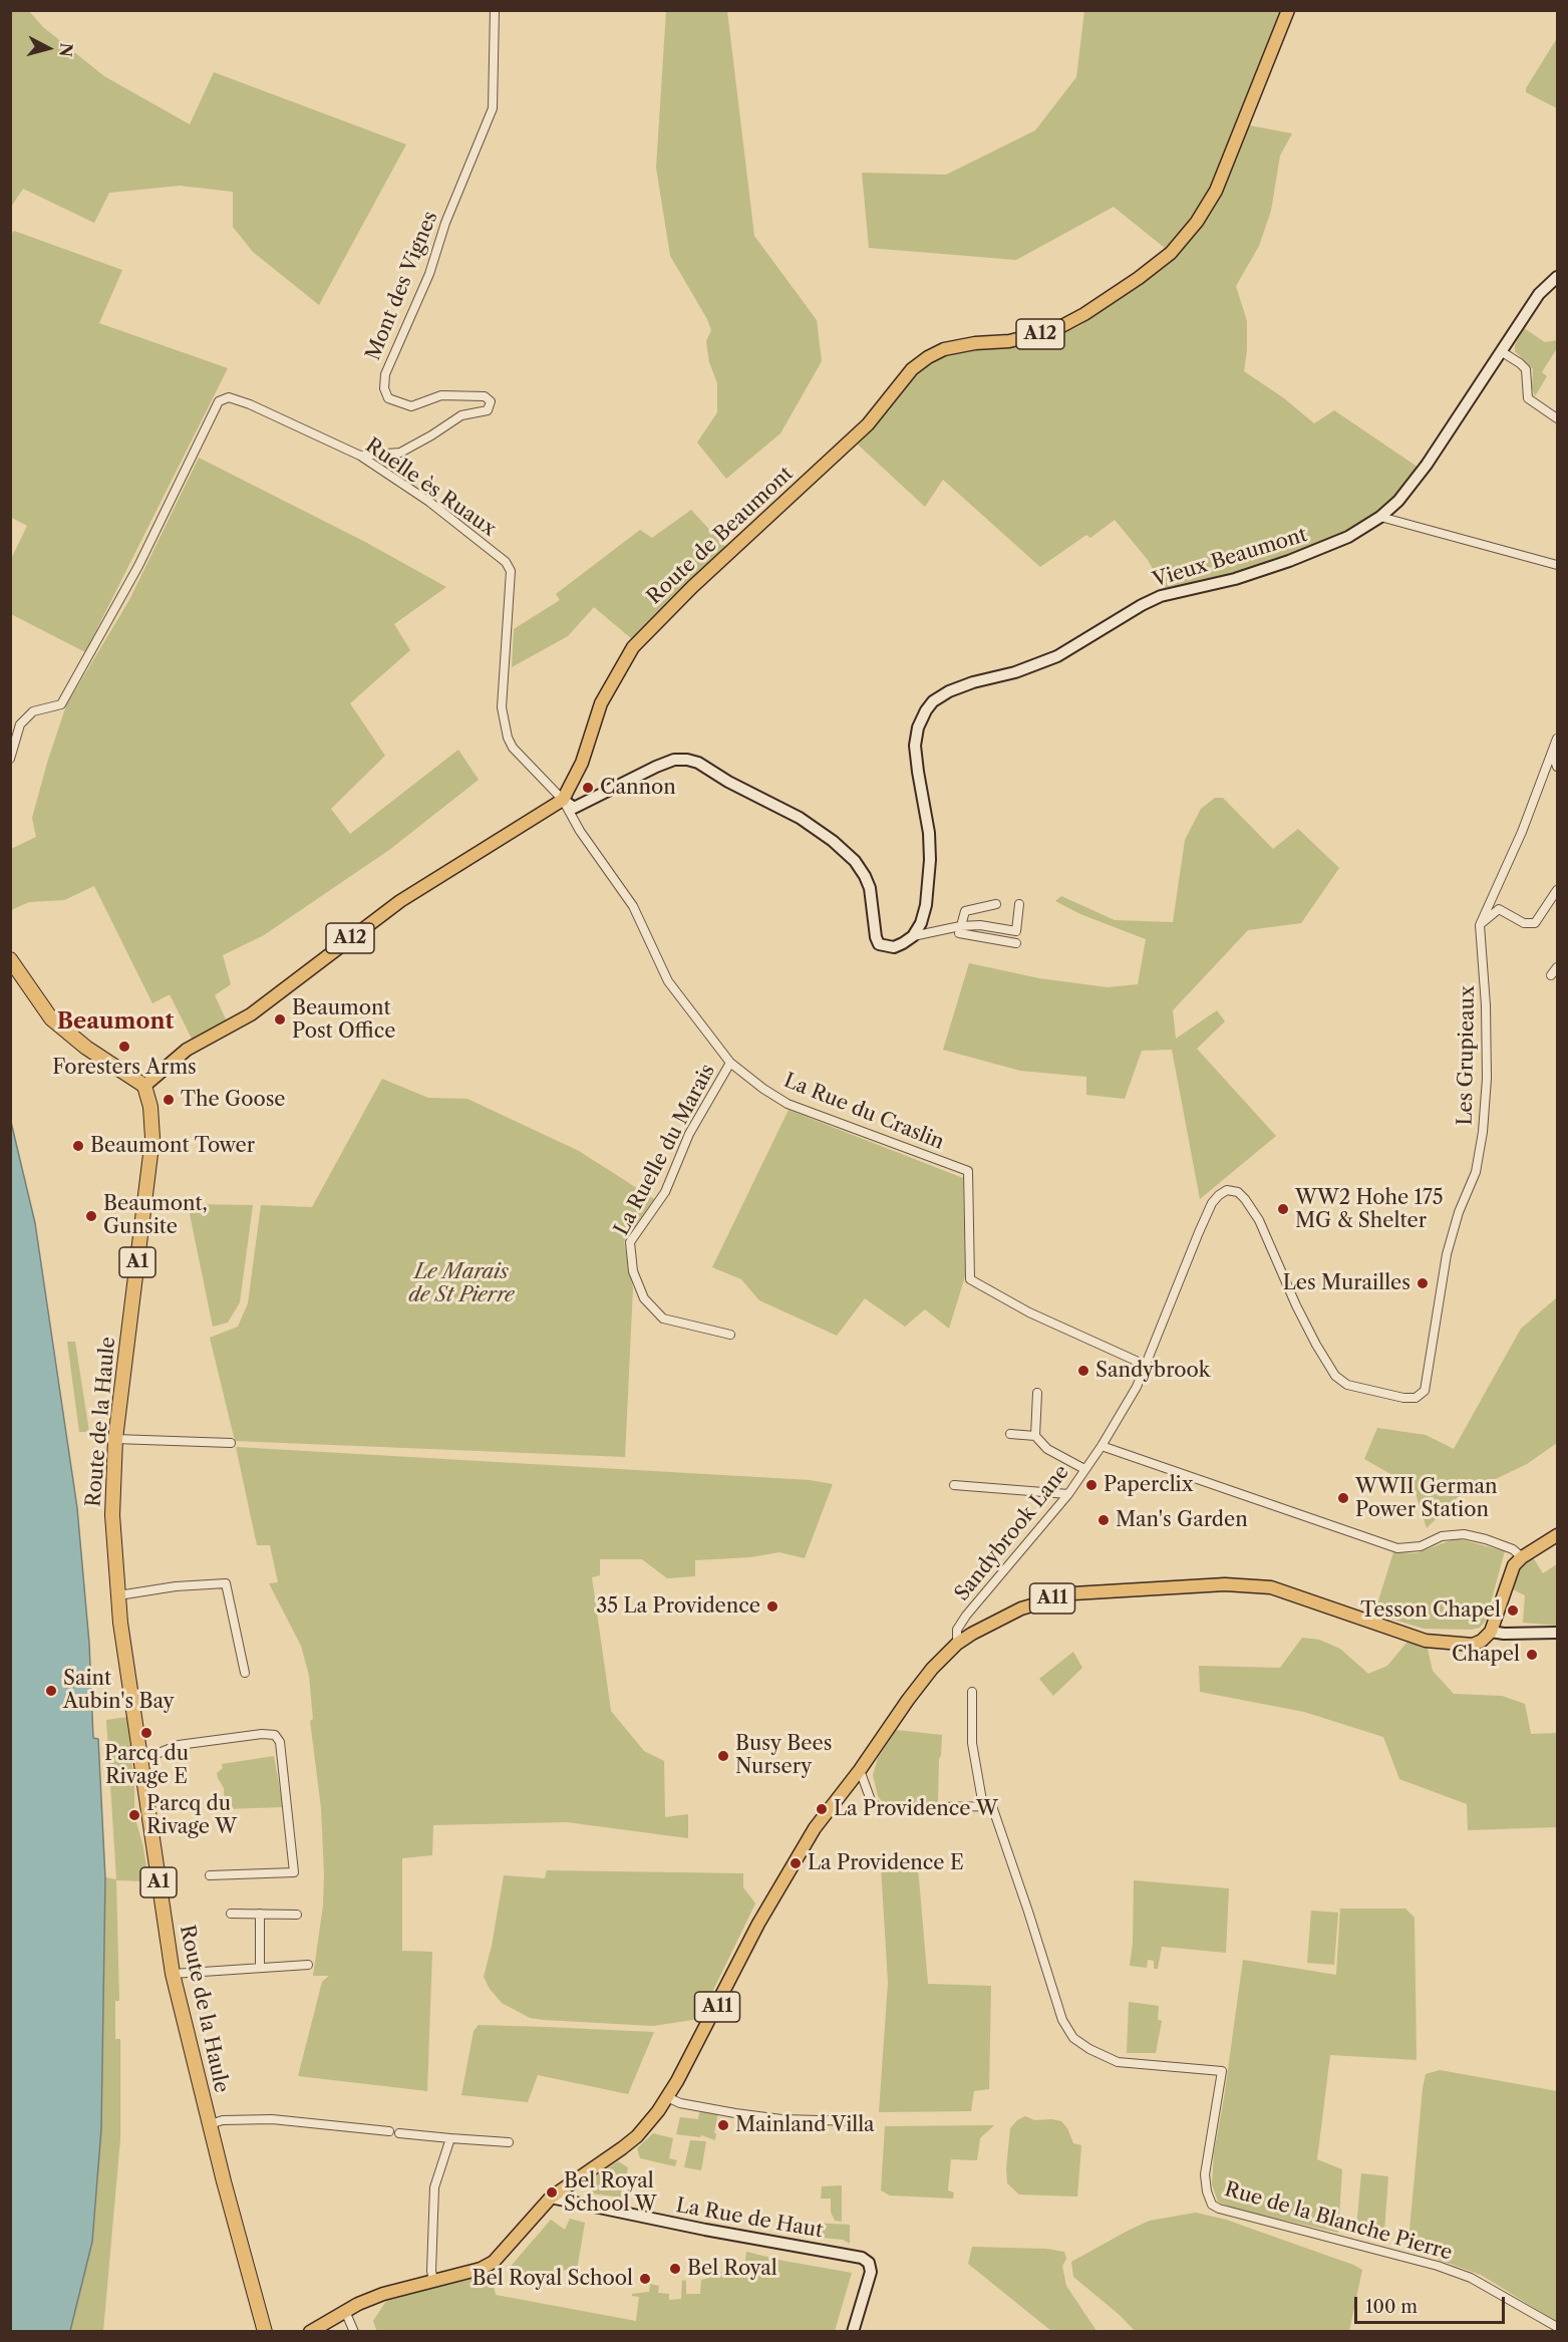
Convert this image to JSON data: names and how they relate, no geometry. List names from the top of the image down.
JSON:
{
  "streets": {
    "highway": ["A1", "Route de la Haule"],
    "main road": ["A12", "Route de Beaumont", "A11"],
    "street": [
      "Mont des Vignes",
      "Ruelle ès Ruaux",
      "Vieux Beaumont",
      "Les Grupieaux",
      "La Rue du Craslin",
      "La Ruelle du Marais",
      "Sandybrook Lane",
      "La Rue de Haut",
      "Rue de la Blanche Pierre"
    ]
  },
  "crossings": [
    ["Mont des Vignes", "Ruelle ès Ruaux"],
    ["A12", "Ruelle ès Ruaux"],
    ["A12", "Route de Beaumont"],
    ["A12", "La Rue du Craslin"],
    ["A12", "Route de la Haule"],
    ["Ruelle ès Ruaux", "Route de Beaumont"],
    ["Ruelle ès Ruaux", "La Rue du Craslin"],
    ["Route de Beaumont", "La Rue du Craslin"],
    ["Les Grupieaux", "La Rue du Craslin"],
    ["Les Grupieaux", "Sandybrook Lane"],
    ["La Rue du Craslin", "La Ruelle du Marais"],
    ["Sandybrook Lane", "A11"],
    ["A11", "La Rue de Haut"]
  ],
  "districts": ["Beaumont"],
  "parks": ["Le Marais de St Pierre"],
  "places": [
    "Cannon",
    "Beaumont Post Office",
    "Foresters Arms",
    "The Goose",
    "Beaumont Tower",
    "WW2 Hohe 175 MG & Shelter",
    "Beaumont, Gunsite",
    "Les Murailles",
    "Sandybrook",
    "Paperclix",
    "WWII German Power Station",
    "Man's Garden",
    "35 La Providence",
    "Tesson Chapel",
    "Chapel",
    "Saint Aubin's Bay",
    "Parcq du Rivage E",
    "Busy Bees Nursery",
    "La Providence W",
    "Parcq du Rivage W",
    "La Providence E",
    "Mainland Villa",
    "Bel Royal School W",
    "Bel Royal",
    "Bel Royal School"
  ],
  "scale_bar": "100 m",
  "north": "right"
}
